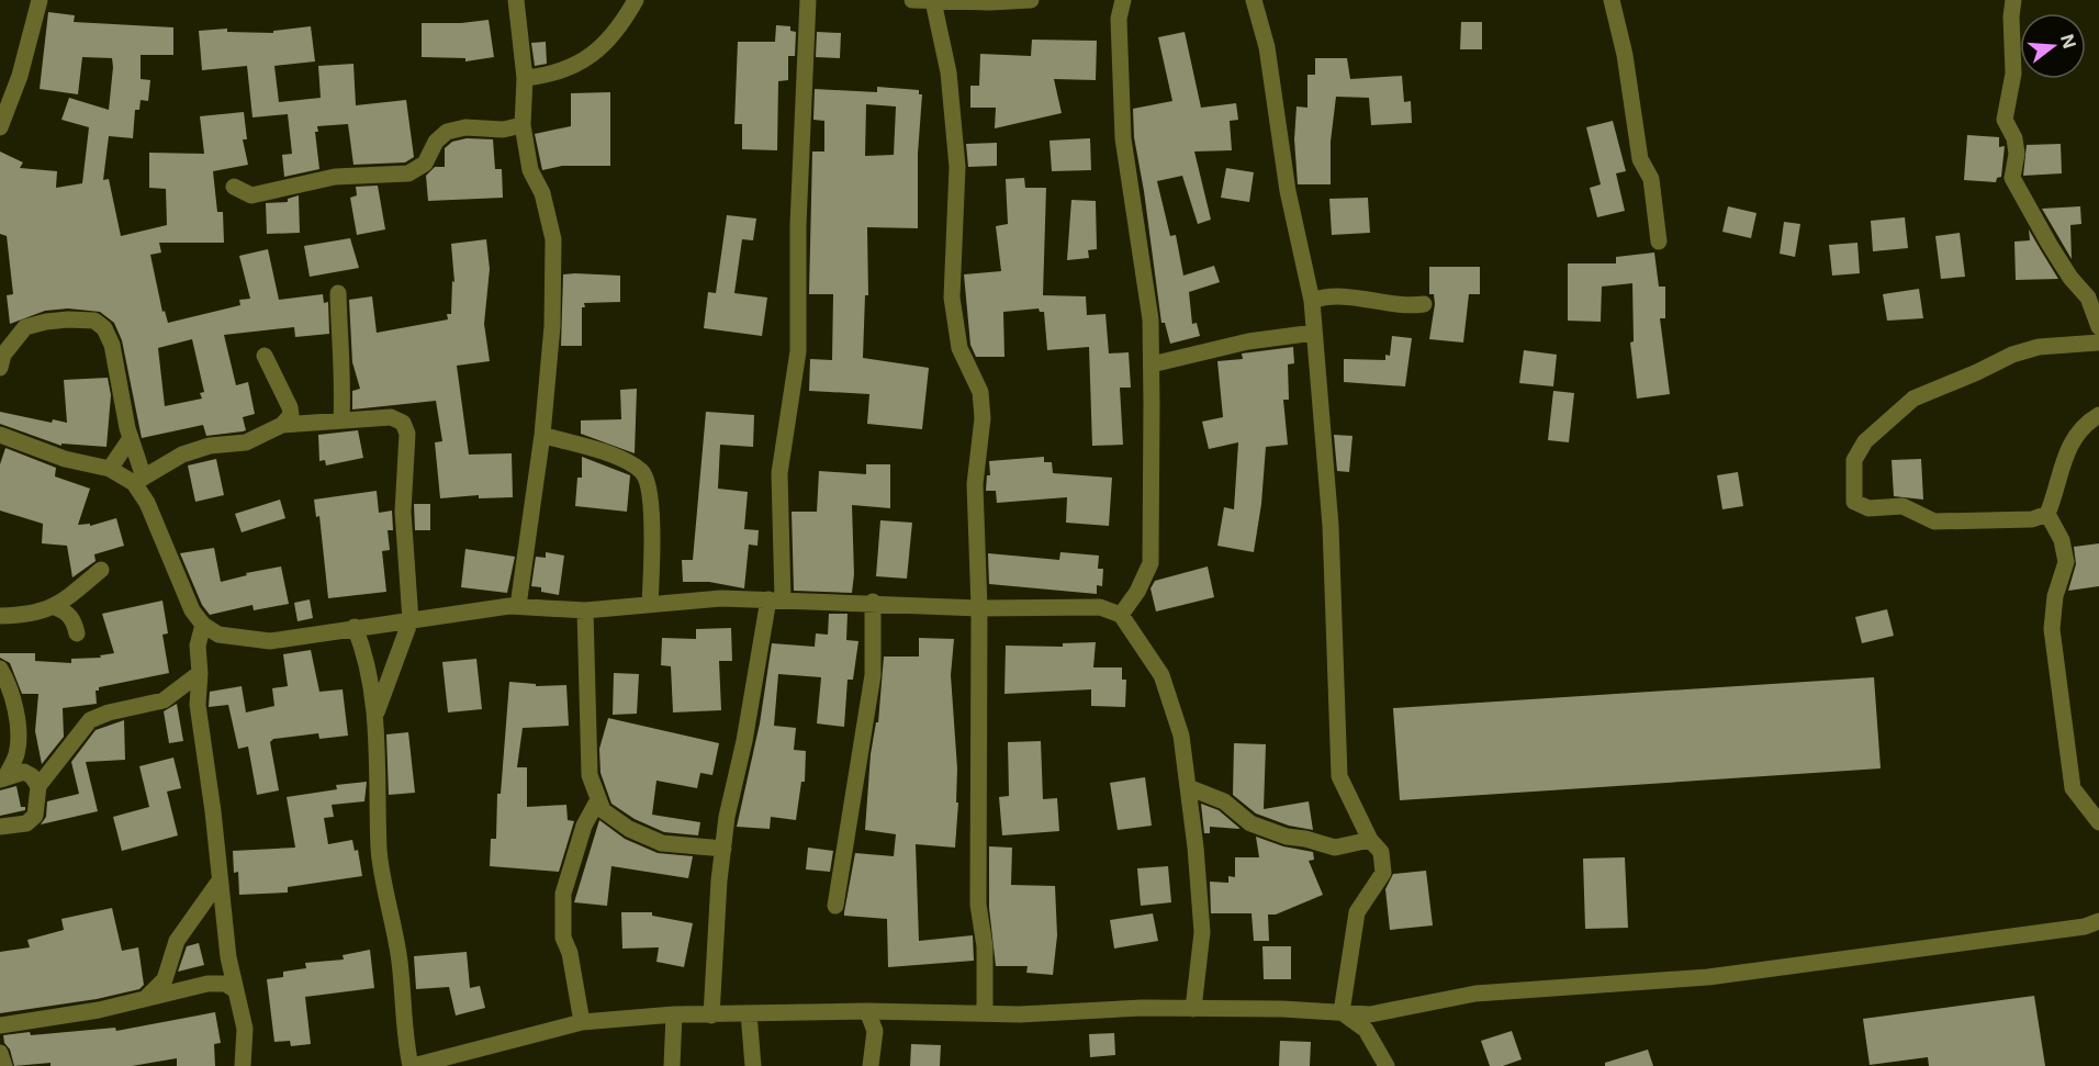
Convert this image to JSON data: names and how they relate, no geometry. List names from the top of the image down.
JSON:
{
  "north": "right"
}
